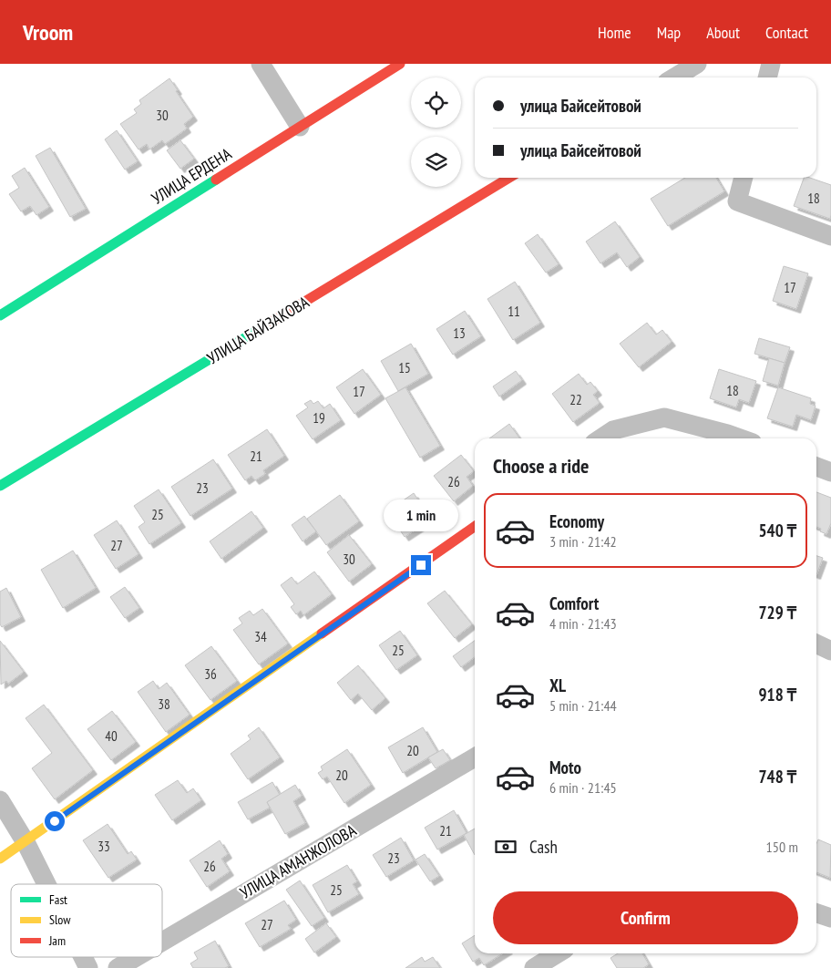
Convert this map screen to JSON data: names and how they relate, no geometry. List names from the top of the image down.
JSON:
{
  "streets": {
    "street": ["УЛИЦА ЕРДЕНА", "УЛИЦА БАЙЗАКОВА", "УЛИЦА АМАНЖОЛОВА"]
  },
  "house_numbers": [
    "30",
    "18",
    "17",
    "11",
    "13",
    "15",
    "18",
    "17",
    "22",
    "19",
    "21",
    "26",
    "23",
    "25",
    "27",
    "30",
    "34",
    "25",
    "36",
    "38",
    "40",
    "20",
    "20",
    "21",
    "33",
    "23",
    "26",
    "25",
    "27"
  ],
  "legend": ["Fast", "Slow", "Jam"],
  "page": {
    "header": "Vroom",
    "nav": [
      "Home",
      "Map",
      "About",
      "Contact"
    ],
    "banner": ["улица Байсейтовой", "улица Байсейтовой"],
    "heading": "Choose a ride",
    "list": [
      {
        "name": "Economy",
        "note": "3 min · 21:42",
        "value": "540 ₸"
      },
      {
        "name": "Comfort",
        "note": "4 min · 21:43",
        "value": "729 ₸"
      },
      {
        "name": "XL",
        "note": "5 min · 21:44",
        "value": "918 ₸"
      },
      {
        "name": "Moto",
        "note": "6 min · 21:45",
        "value": "748 ₸"
      }
    ],
    "bubble": "1 min",
    "pay": ["Cash", "150 m"],
    "buttons": "Confirm"
  }
}
